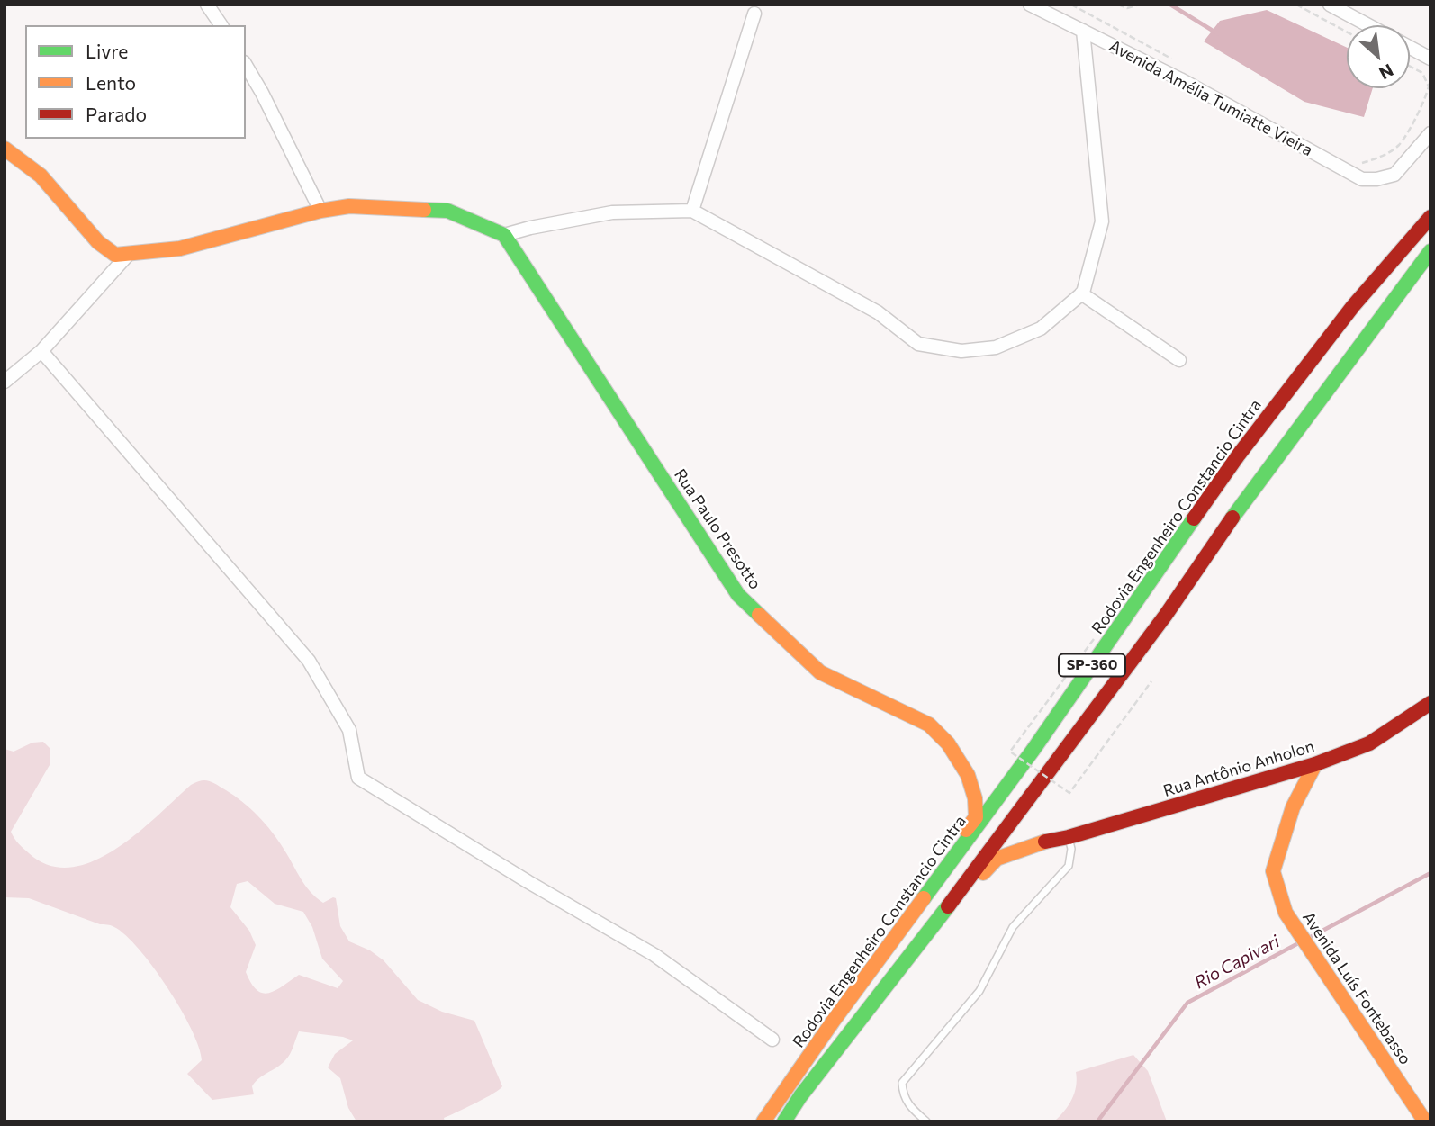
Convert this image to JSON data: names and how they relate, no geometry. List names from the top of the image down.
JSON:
{
  "streets": {
    "main road": [
      "Rodovia Engenheiro Constancio Cintra",
      "Rua Paulo Presotto",
      "SP-360",
      "Rua Antônio Anholon",
      "Avenida Luís Fontebasso"
    ],
    "street": ["Avenida Amélia Tumiatte Vieira"]
  },
  "crossings": [
    ["SP-360", "Rua Antônio Anholon"],
    ["Rua Antônio Anholon", "Avenida Luís Fontebasso"]
  ],
  "water": ["Rio Capivari"],
  "legend": ["Livre", "Lento", "Parado"],
  "north": "bottom right"
}
